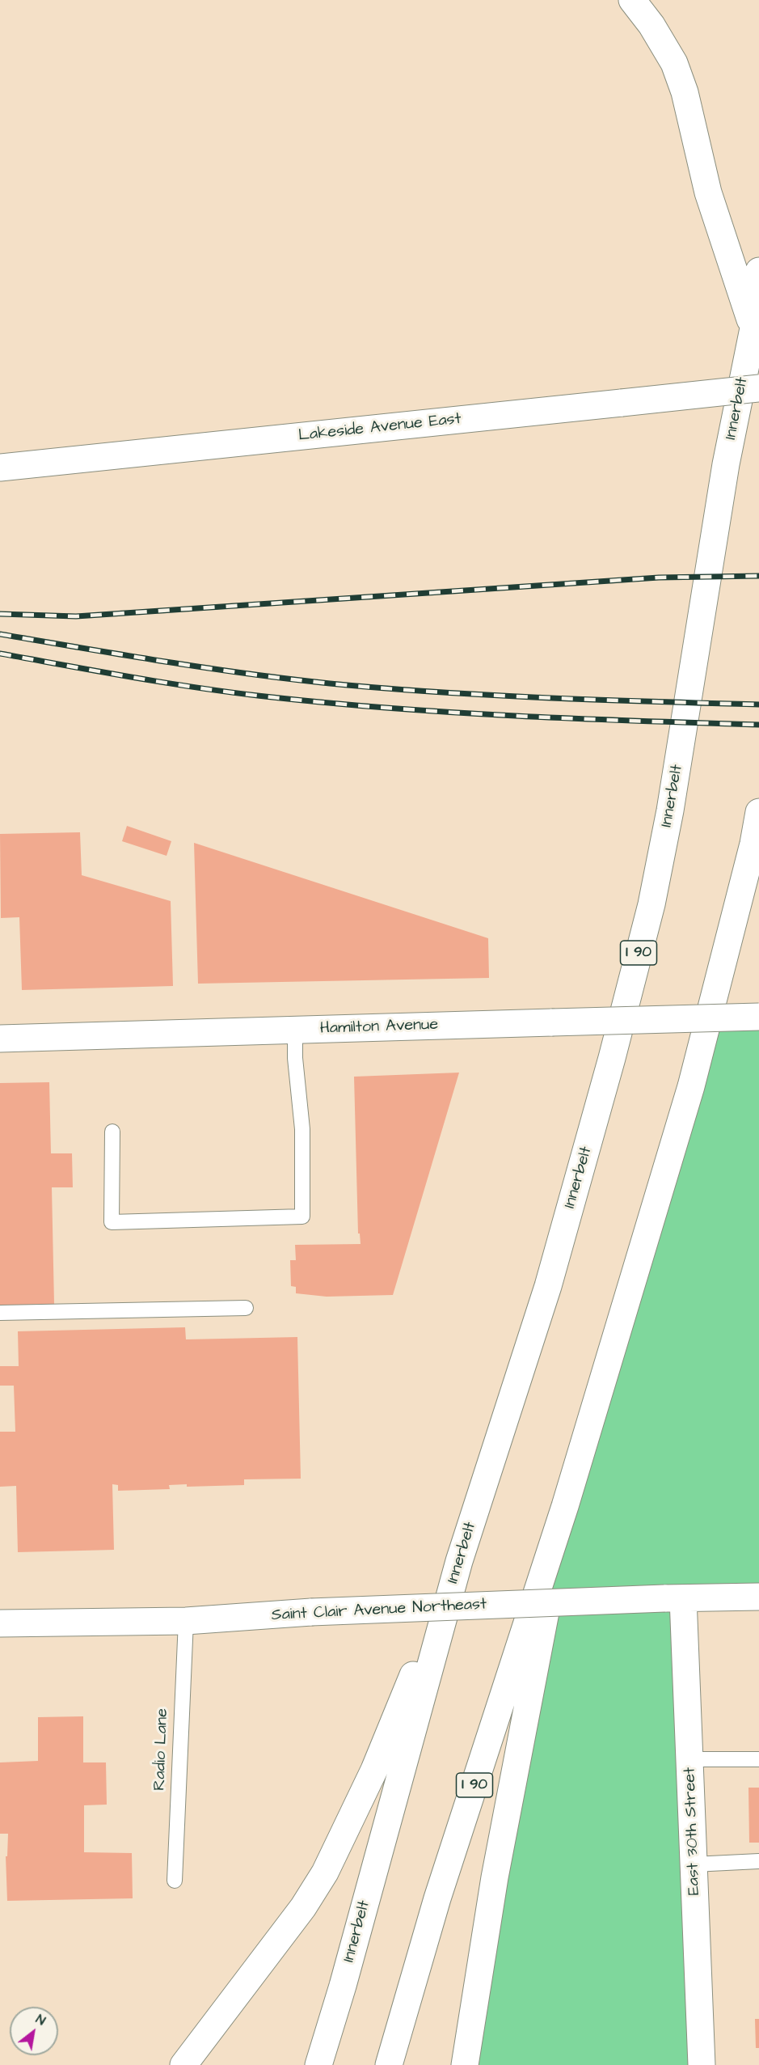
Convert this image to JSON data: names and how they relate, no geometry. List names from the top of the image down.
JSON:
{
  "streets": {
    "main road": [
      "Innerbelt",
      "Lakeside Avenue East",
      "I 90",
      "Hamilton Avenue",
      "Saint Clair Avenue Northeast",
      "East 30th Street"
    ],
    "lane": ["Radio Lane"]
  },
  "crossings": [
    ["Saint Clair Avenue Northeast", "Radio Lane"],
    ["Saint Clair Avenue Northeast", "East 30th Street"]
  ],
  "north": "top right"
}
